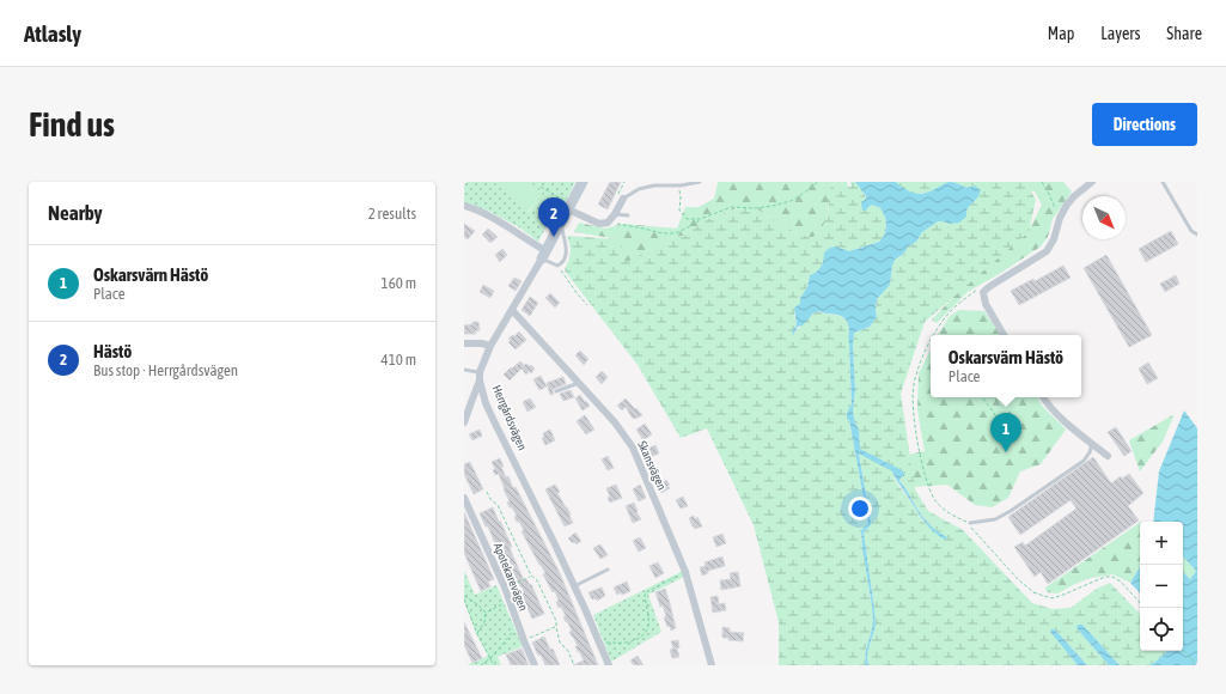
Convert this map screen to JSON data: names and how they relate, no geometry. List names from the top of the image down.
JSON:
{
  "streets": {
    "street": ["Herrgårdsvägen", "Skansvägen", "Apotekarevägen"]
  },
  "crossings": [
    ["Herrgårdsvägen", "Skansvägen"]
  ],
  "north": "bottom right",
  "page": {
    "header": "Atlasly",
    "nav": ["Map", "Layers", "Share"],
    "buttons": "Directions",
    "title": "Find us",
    "heading": ["Nearby", "2 results"],
    "pins": ["2", "1"],
    "list": [
      {
        "mark": "1",
        "name": "Oskarsvärn Hästö",
        "note": "Place",
        "value": "160 m"
      },
      {
        "mark": "2",
        "name": "Hästö",
        "note": "Bus stop · Herrgårdsvägen",
        "value": "410 m"
      }
    ],
    "popup": ["Oskarsvärn Hästö", "Place"],
    "map_buttons": ["+", "−"]
  }
}
